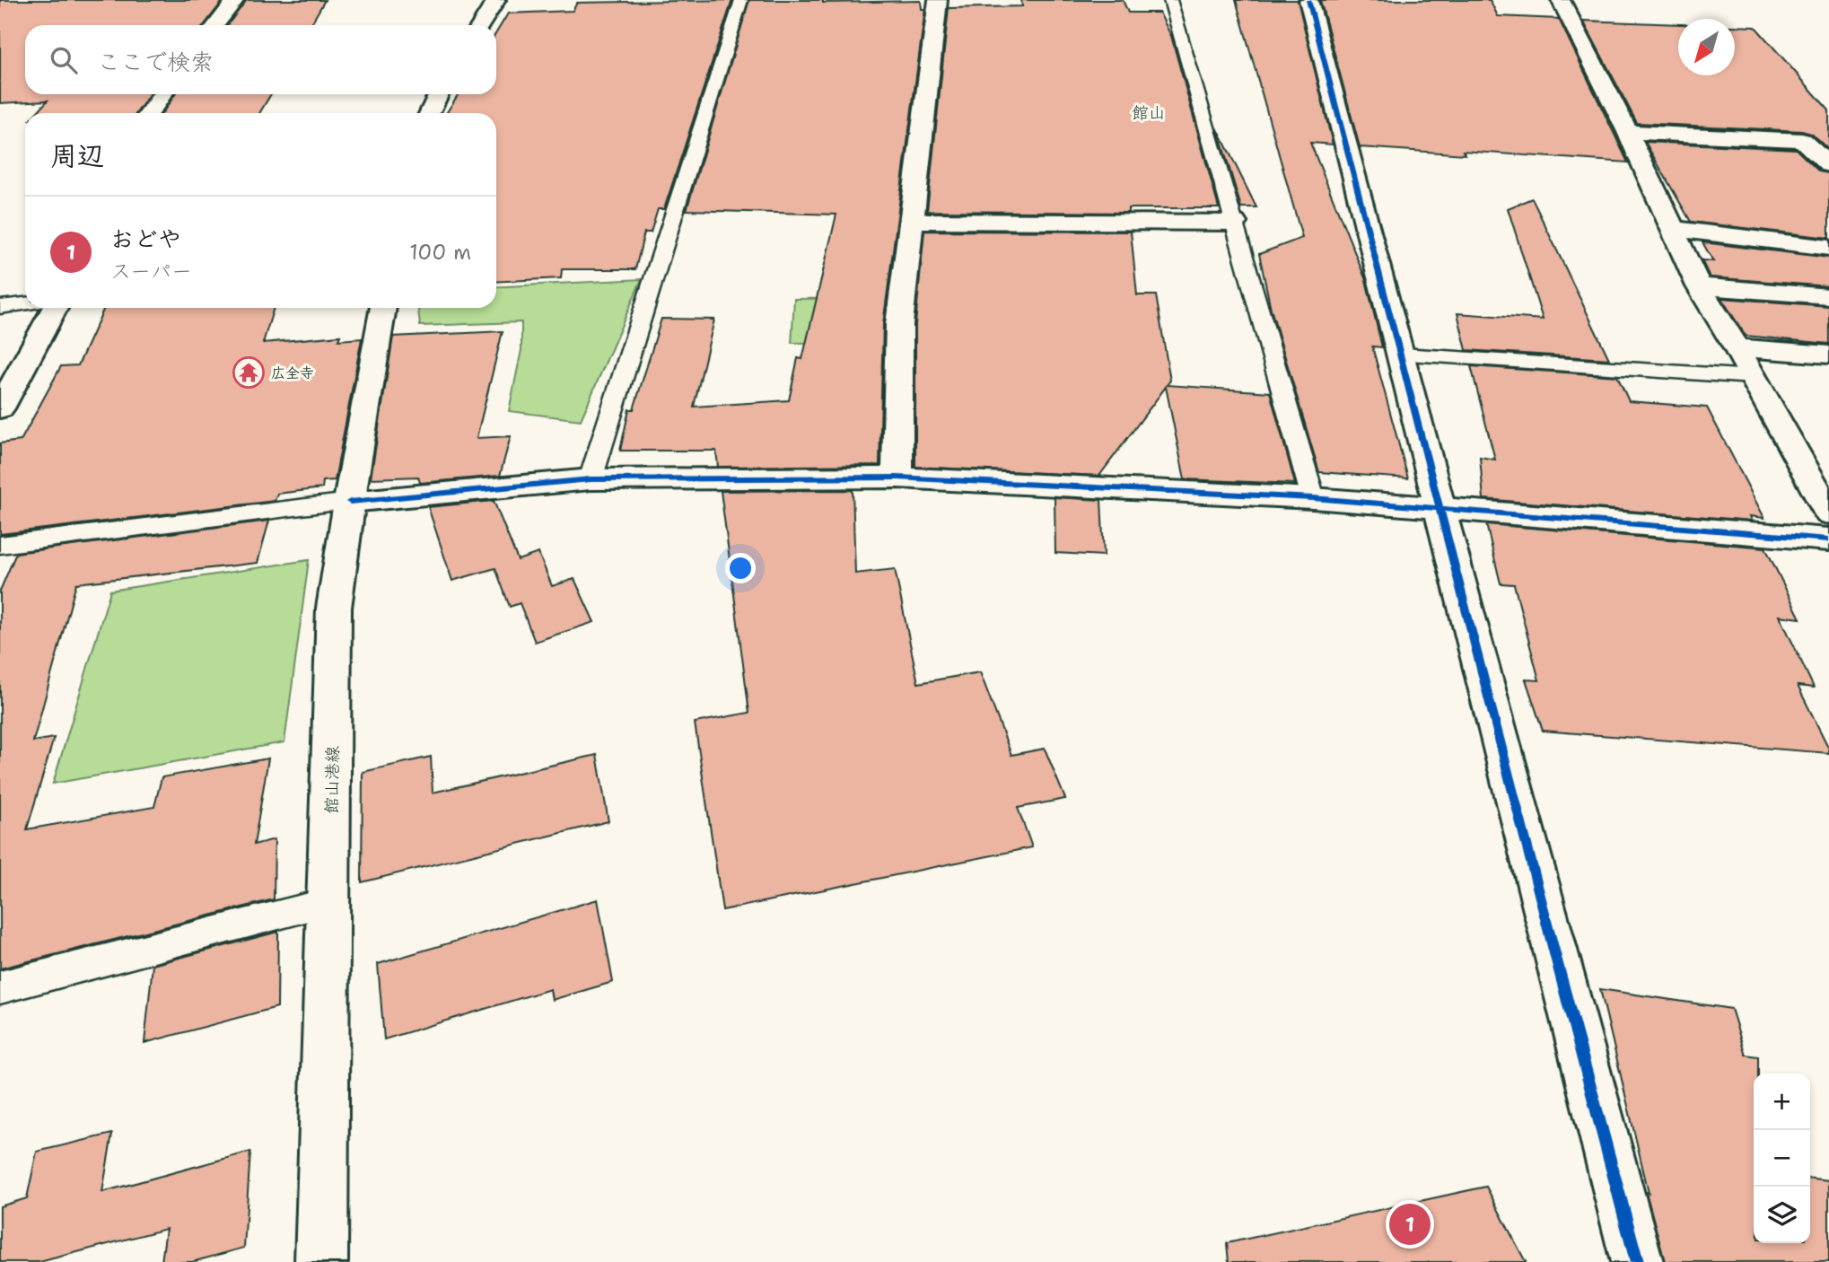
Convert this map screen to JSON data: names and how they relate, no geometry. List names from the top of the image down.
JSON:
{
  "streets": {
    "street": ["館山港線"]
  },
  "districts": ["館山"],
  "places": {
    "temple": ["広全寺"]
  },
  "north": "bottom left",
  "page": {
    "search": "ここで検索",
    "heading": "周辺",
    "list": [
      {
        "mark": "1",
        "name": "おどや",
        "note": "スーパー",
        "value": "100 m"
      }
    ],
    "map_buttons": ["+", "−"],
    "pins": "1"
  }
}
